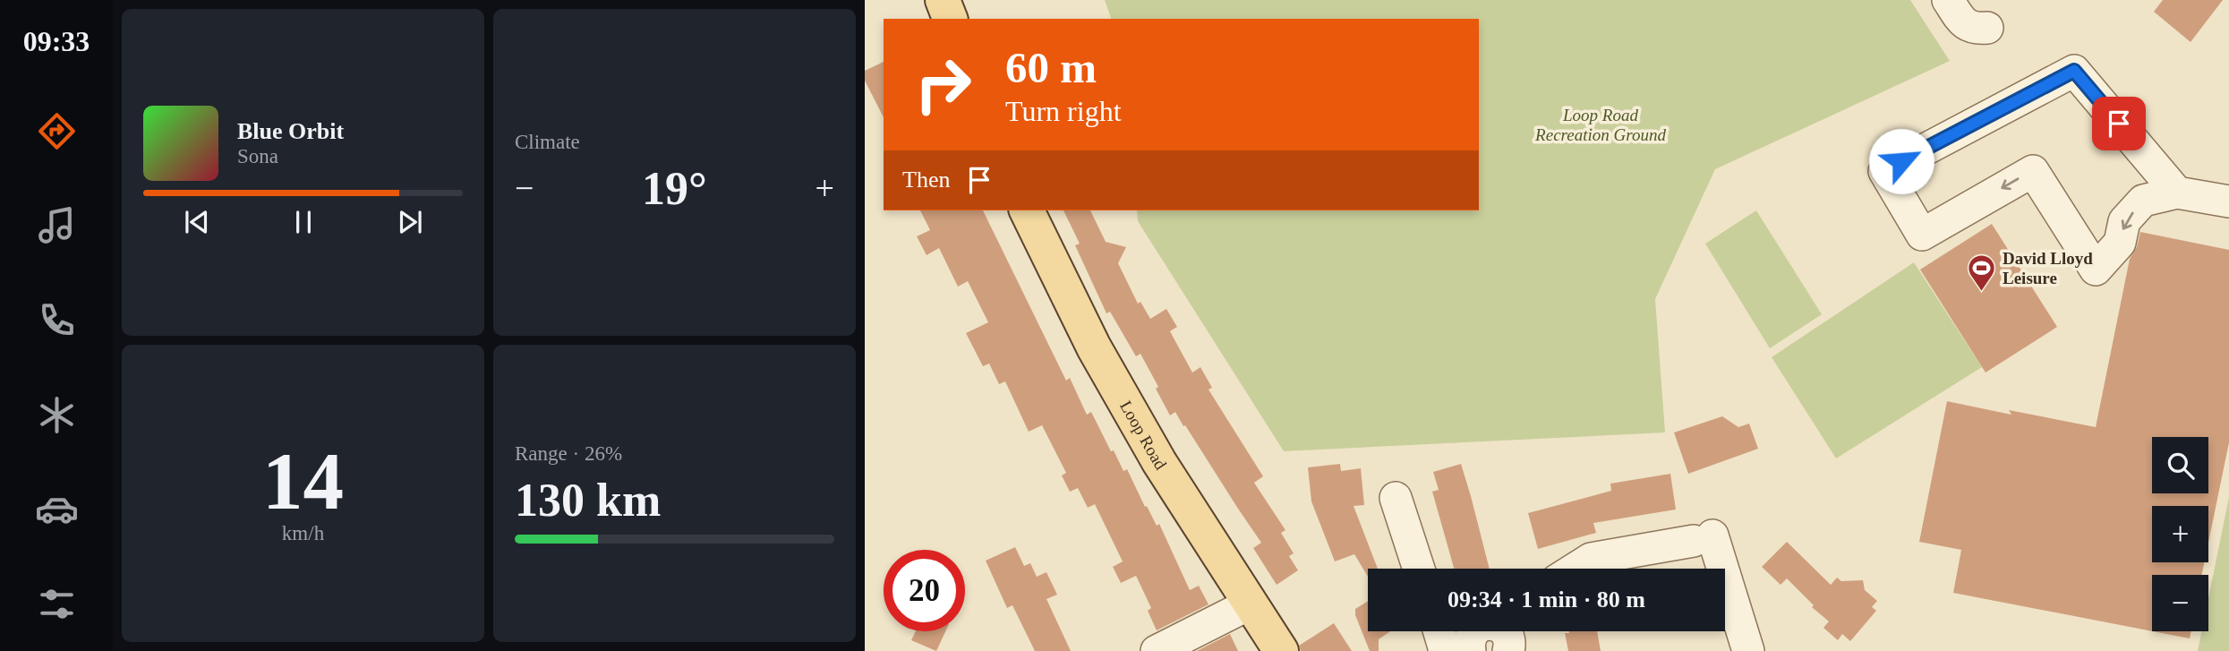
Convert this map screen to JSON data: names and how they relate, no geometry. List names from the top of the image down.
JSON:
{
  "streets": {
    "main road": ["Loop Road"]
  },
  "parks": ["Loop Road Recreation Ground"],
  "places": {
    "sports": ["David Lloyd Leisure"]
  },
  "page": {
    "tabs": "09:33",
    "tile": [
      "Climate",
      ["14", "km/h"],
      ["Range · 26%", "130 km"]
    ],
    "turn": ["60 m", "Turn right"],
    "song": ["Blue Orbit", "Sona"],
    "then": "Then",
    "heat": ["−", "19°", "+"],
    "map_buttons": ["+", "−"],
    "limit": "20",
    "trip": "09:34 · 1 min · 80 m"
  }
}
